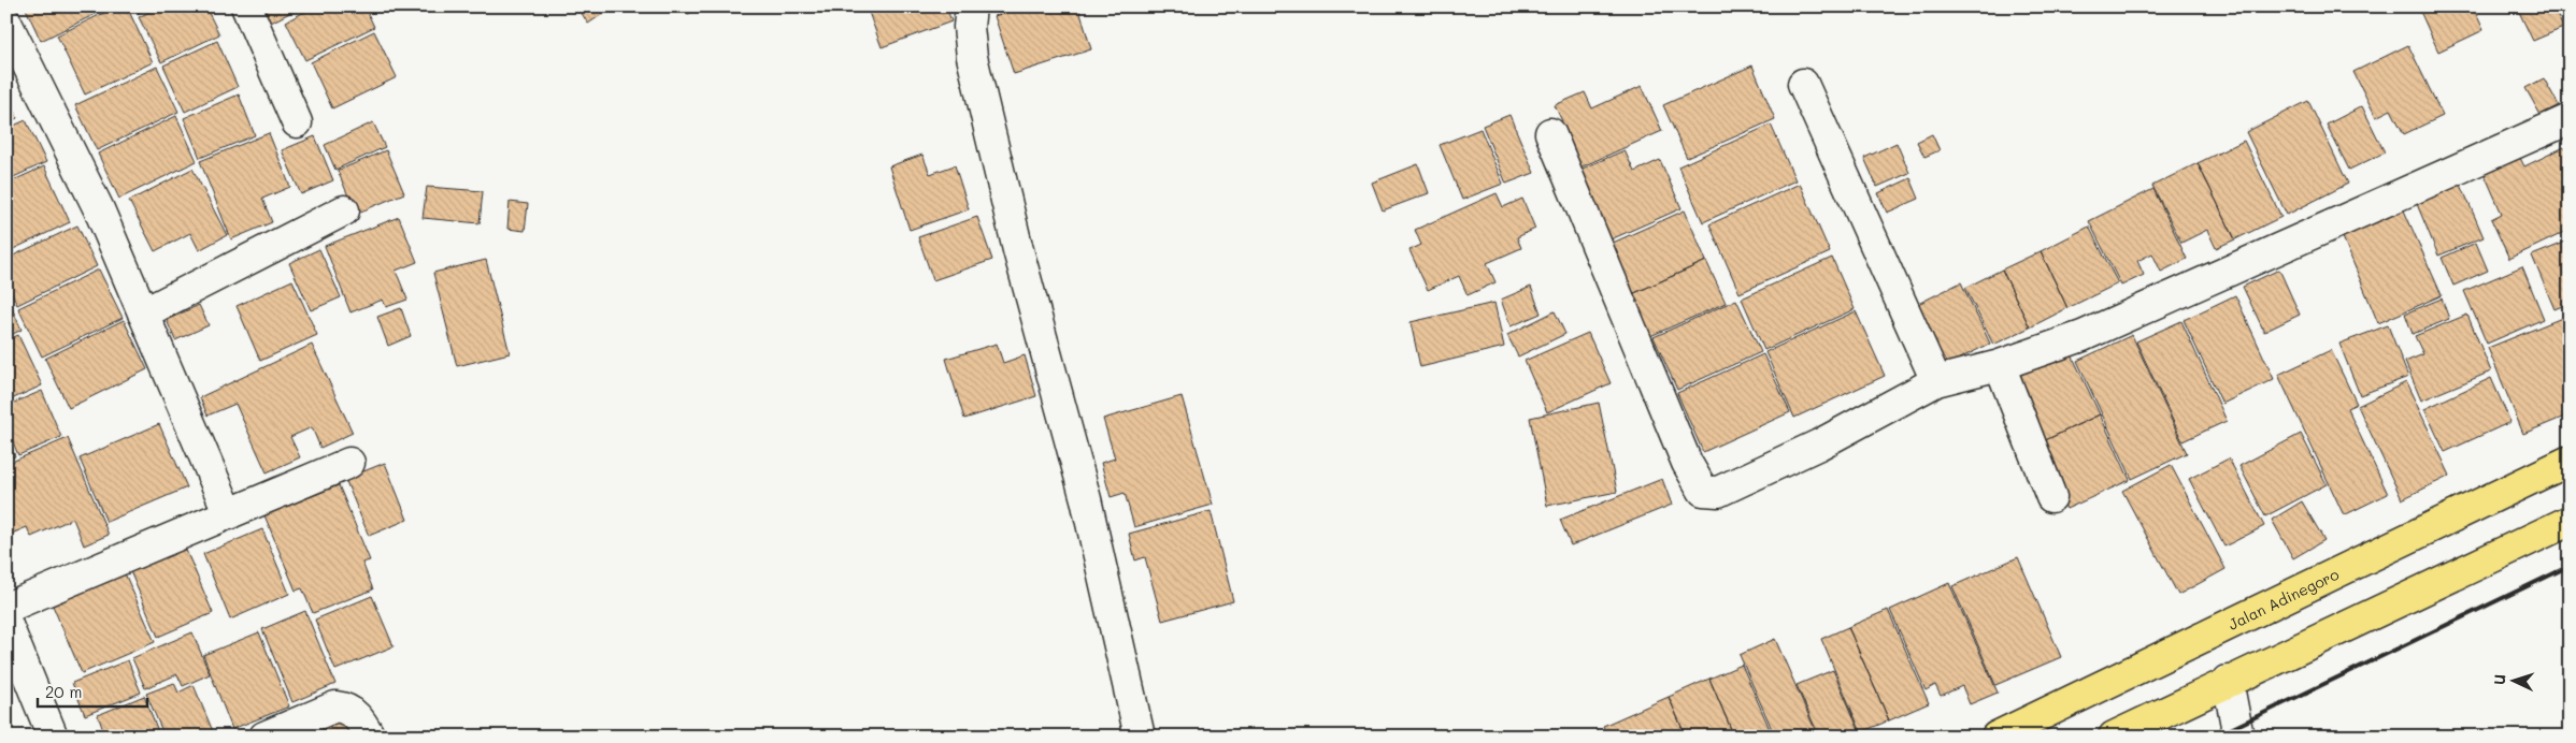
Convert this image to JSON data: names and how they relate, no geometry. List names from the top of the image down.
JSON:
{
  "streets": {
    "highway": ["Jalan Adinegoro"]
  },
  "scale_bar": "20 m",
  "north": "left"
}
